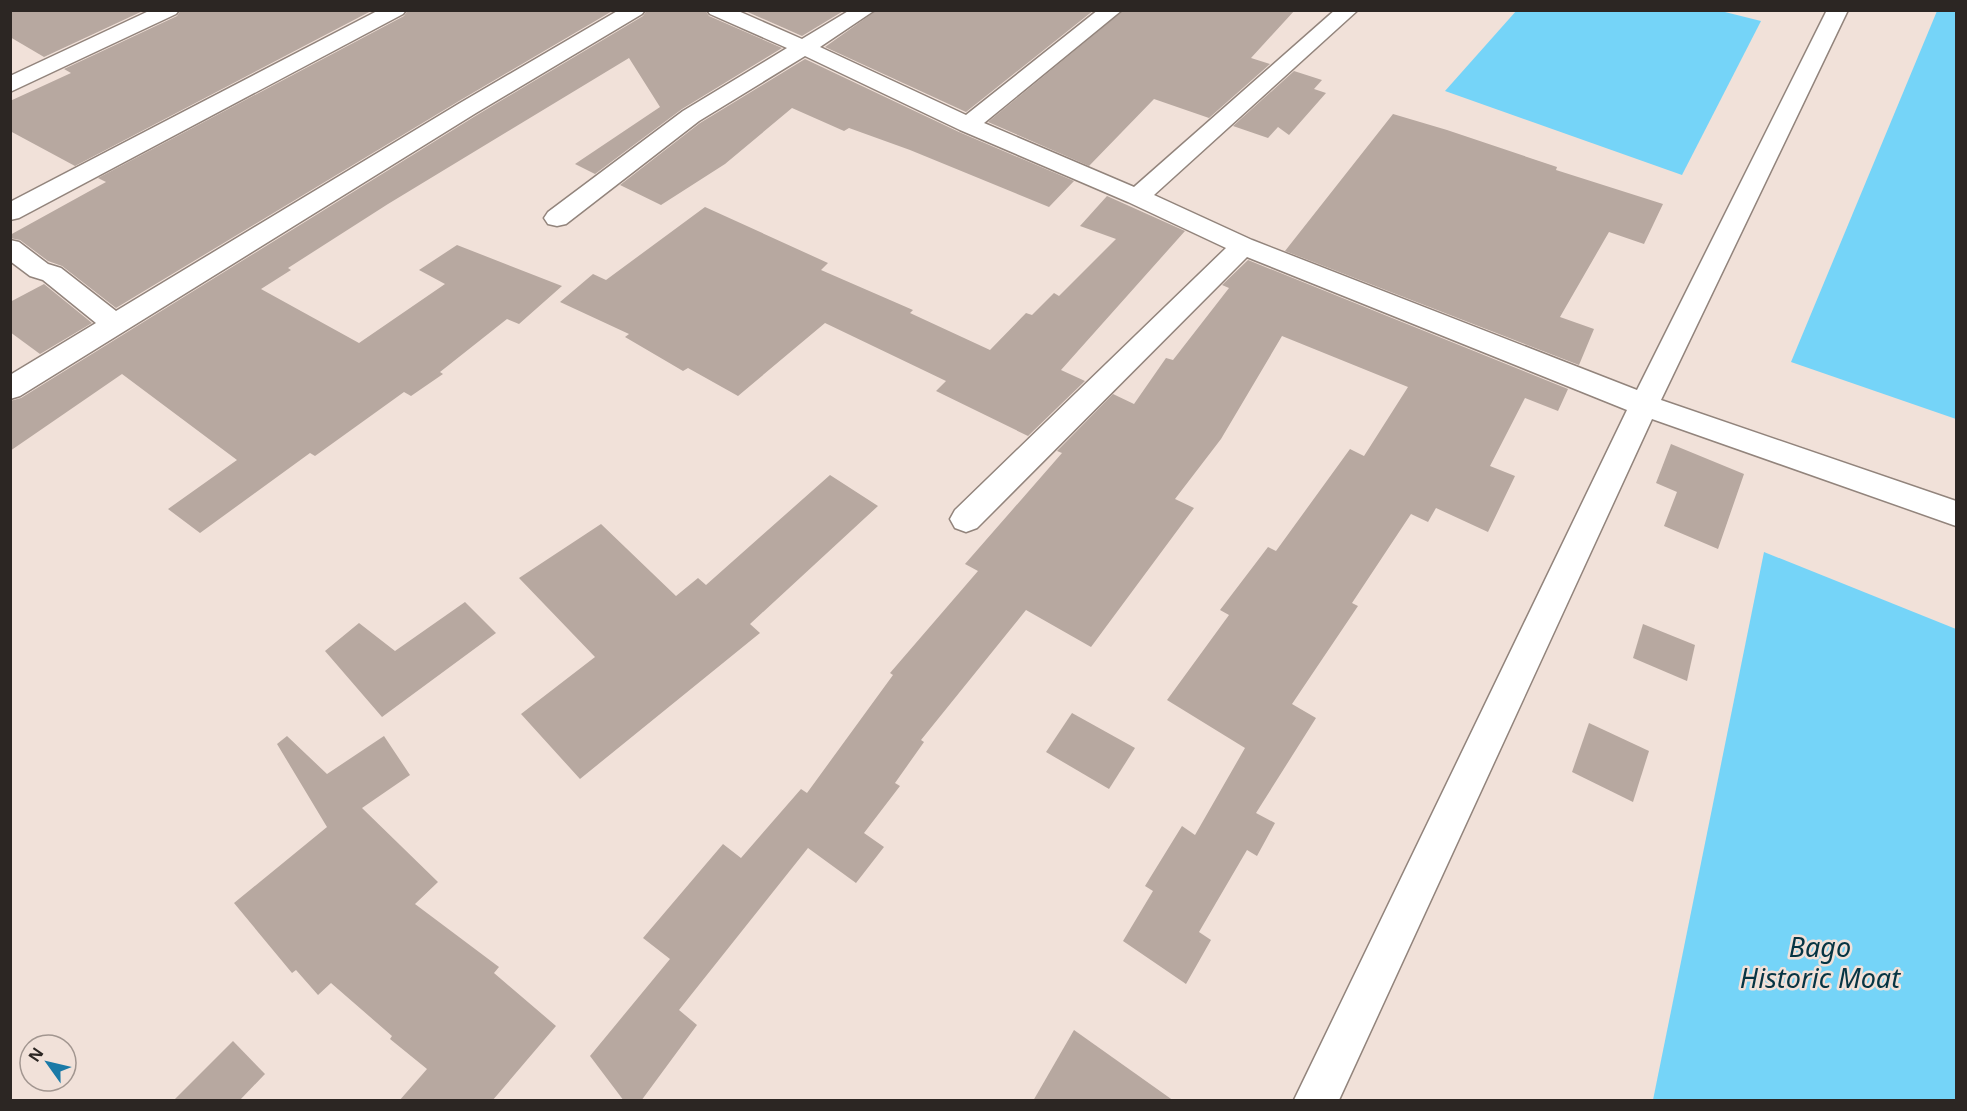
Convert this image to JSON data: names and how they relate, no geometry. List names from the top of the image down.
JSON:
{
  "water": ["Bago Historic Moat"],
  "north": "top left"
}
